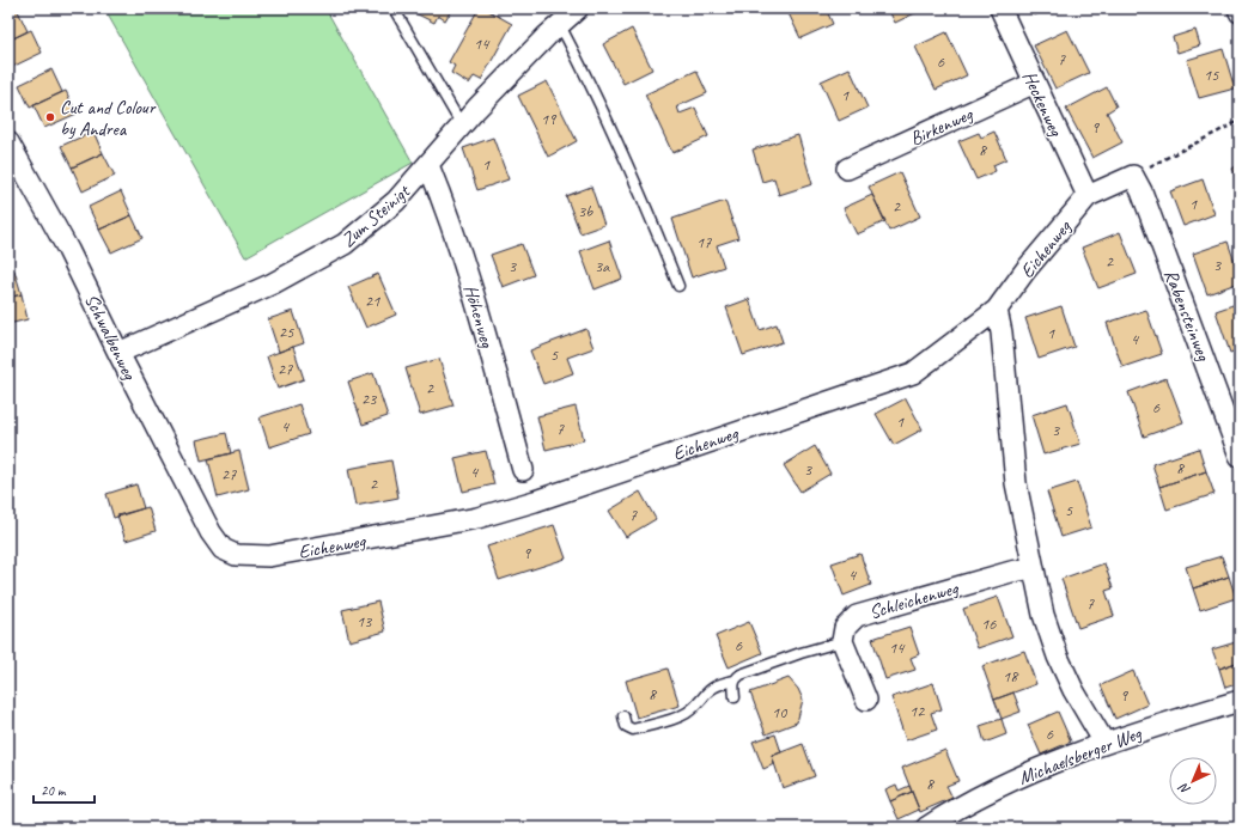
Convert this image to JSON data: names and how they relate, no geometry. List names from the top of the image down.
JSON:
{
  "streets": {
    "street": [
      "Heckenweg",
      "Birkenweg",
      "Zum Steinigt",
      "Eichenweg",
      "Rabensteinweg",
      "Höhenweg",
      "Schwalbenweg",
      "Schleichenweg",
      "Michaelsberger Weg"
    ]
  },
  "crossings": [
    ["Heckenweg", "Birkenweg"],
    ["Heckenweg", "Eichenweg"],
    ["Zum Steinigt", "Höhenweg"],
    ["Zum Steinigt", "Schwalbenweg"],
    ["Eichenweg", "Rabensteinweg"],
    ["Eichenweg", "Schwalbenweg"]
  ],
  "places": ["Cut and Colour by Andrea"],
  "house_numbers": [
    "14",
    "7",
    "6",
    "15",
    "1",
    "19",
    "9",
    "8",
    "1",
    "1",
    "2",
    "3b",
    "17",
    "2",
    "3",
    "3",
    "3a",
    "21",
    "25",
    "1",
    "4",
    "5",
    "27",
    "2",
    "23",
    "6",
    "1",
    "4",
    "7",
    "3",
    "8",
    "3",
    "4",
    "27",
    "2",
    "5",
    "7",
    "9",
    "4",
    "7",
    "13",
    "16",
    "6",
    "14",
    "18",
    "8",
    "9",
    "12",
    "10",
    "6",
    "8"
  ],
  "scale_bar": "20 m",
  "north": "bottom left"
}
